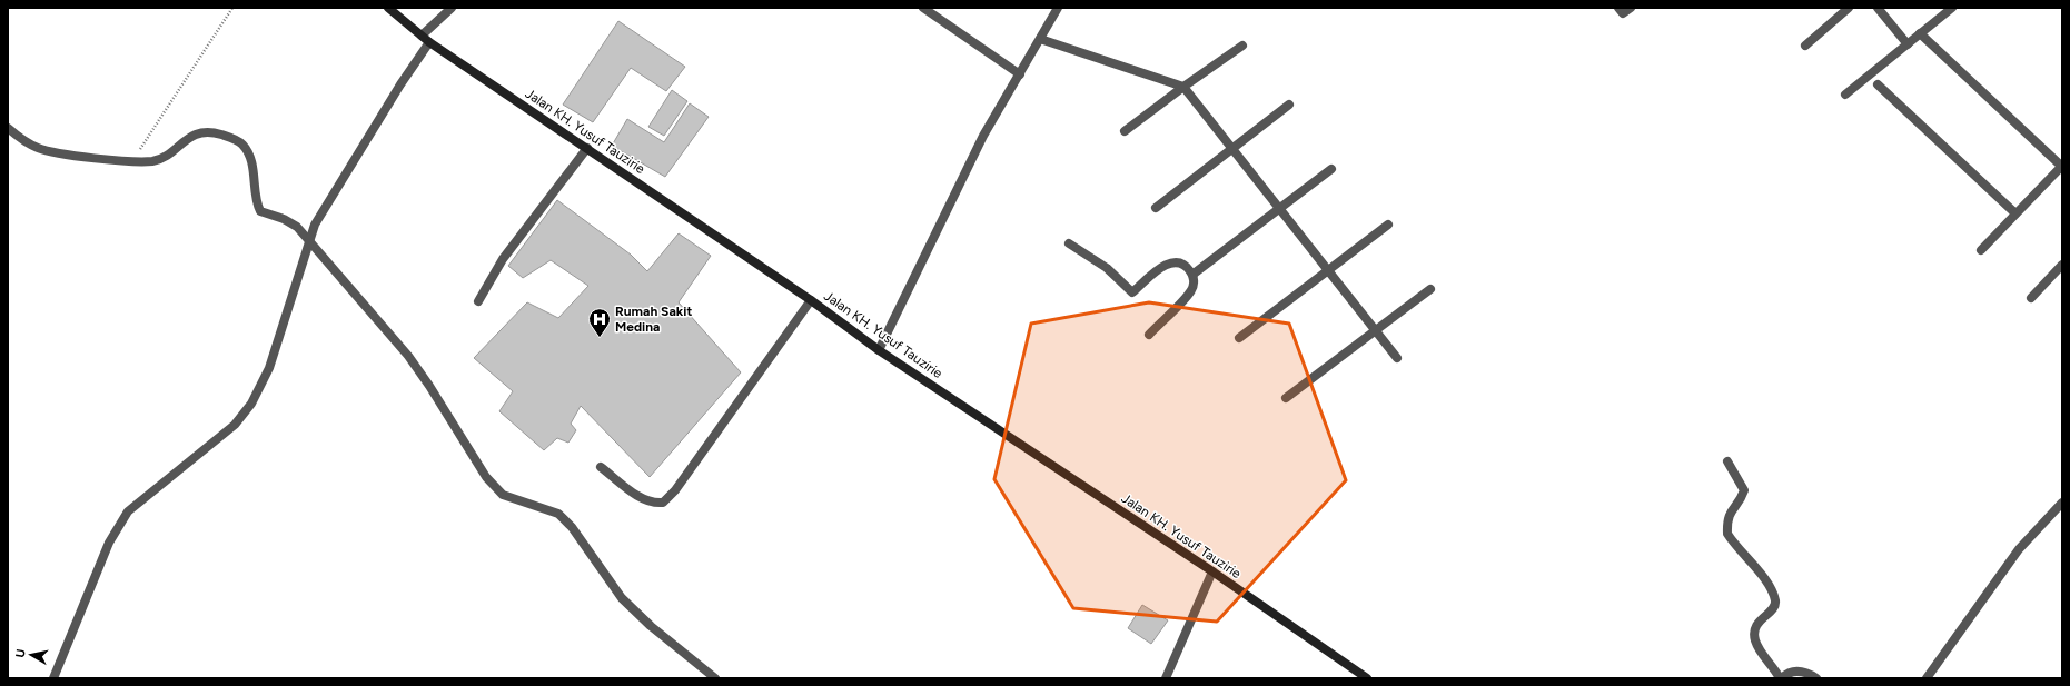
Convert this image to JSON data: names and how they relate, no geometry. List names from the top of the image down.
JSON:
{
  "streets": {
    "main road": ["Jalan KH. Yusuf Tauzirie"]
  },
  "places": {
    "hospital": ["Rumah Sakit Medina"]
  },
  "north": "left"
}
